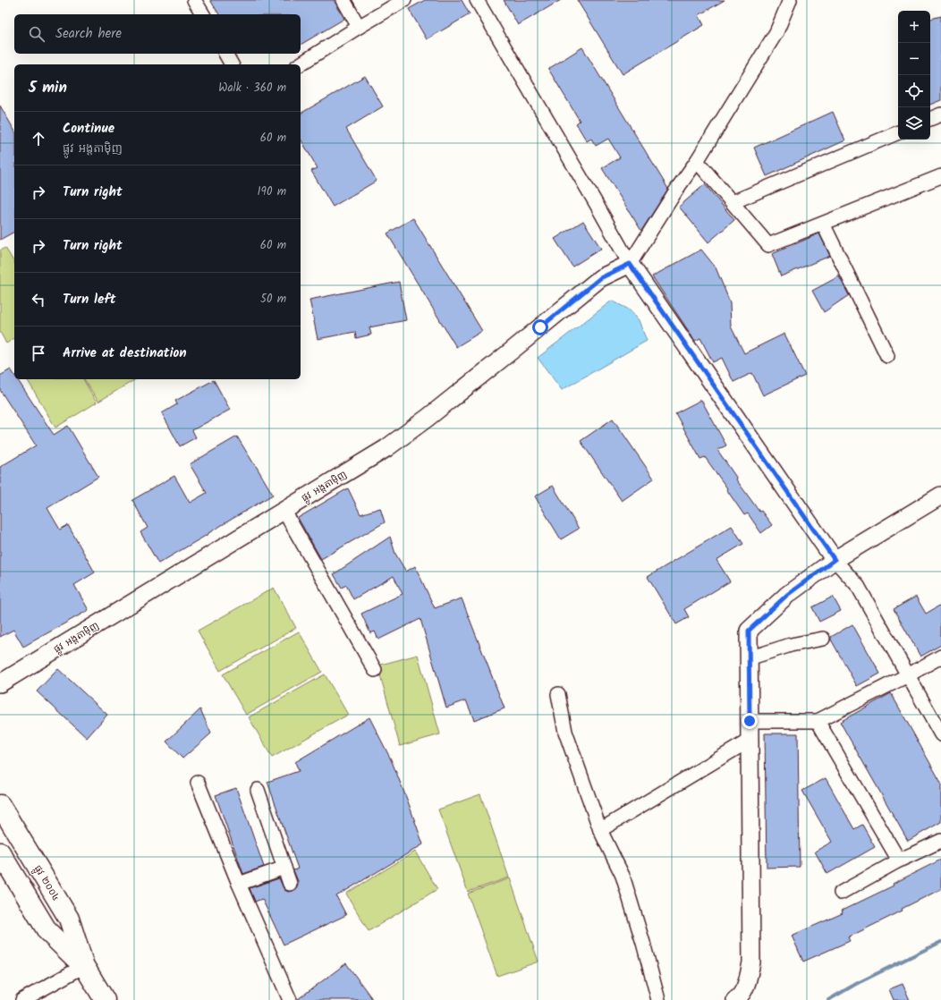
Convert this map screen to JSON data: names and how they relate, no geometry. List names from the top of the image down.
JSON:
{
  "streets": {
    "main road": ["ផ្លូវ ២០០៤"],
    "street": ["ផ្លូវ អង្តតាម៉ិញ"]
  },
  "page": {
    "map_buttons": ["+", "−"],
    "search": "Search here",
    "heading": ["5 min", "Walk · 360 m"],
    "list": [
      ["Continue", "ផ្លូវ អង្តតាម៉ិញ", "60 m"],
      ["Turn right", "190 m"],
      ["Turn right", "60 m"],
      ["Turn left", "50 m"],
      "Arrive at destination"
    ]
  }
}
